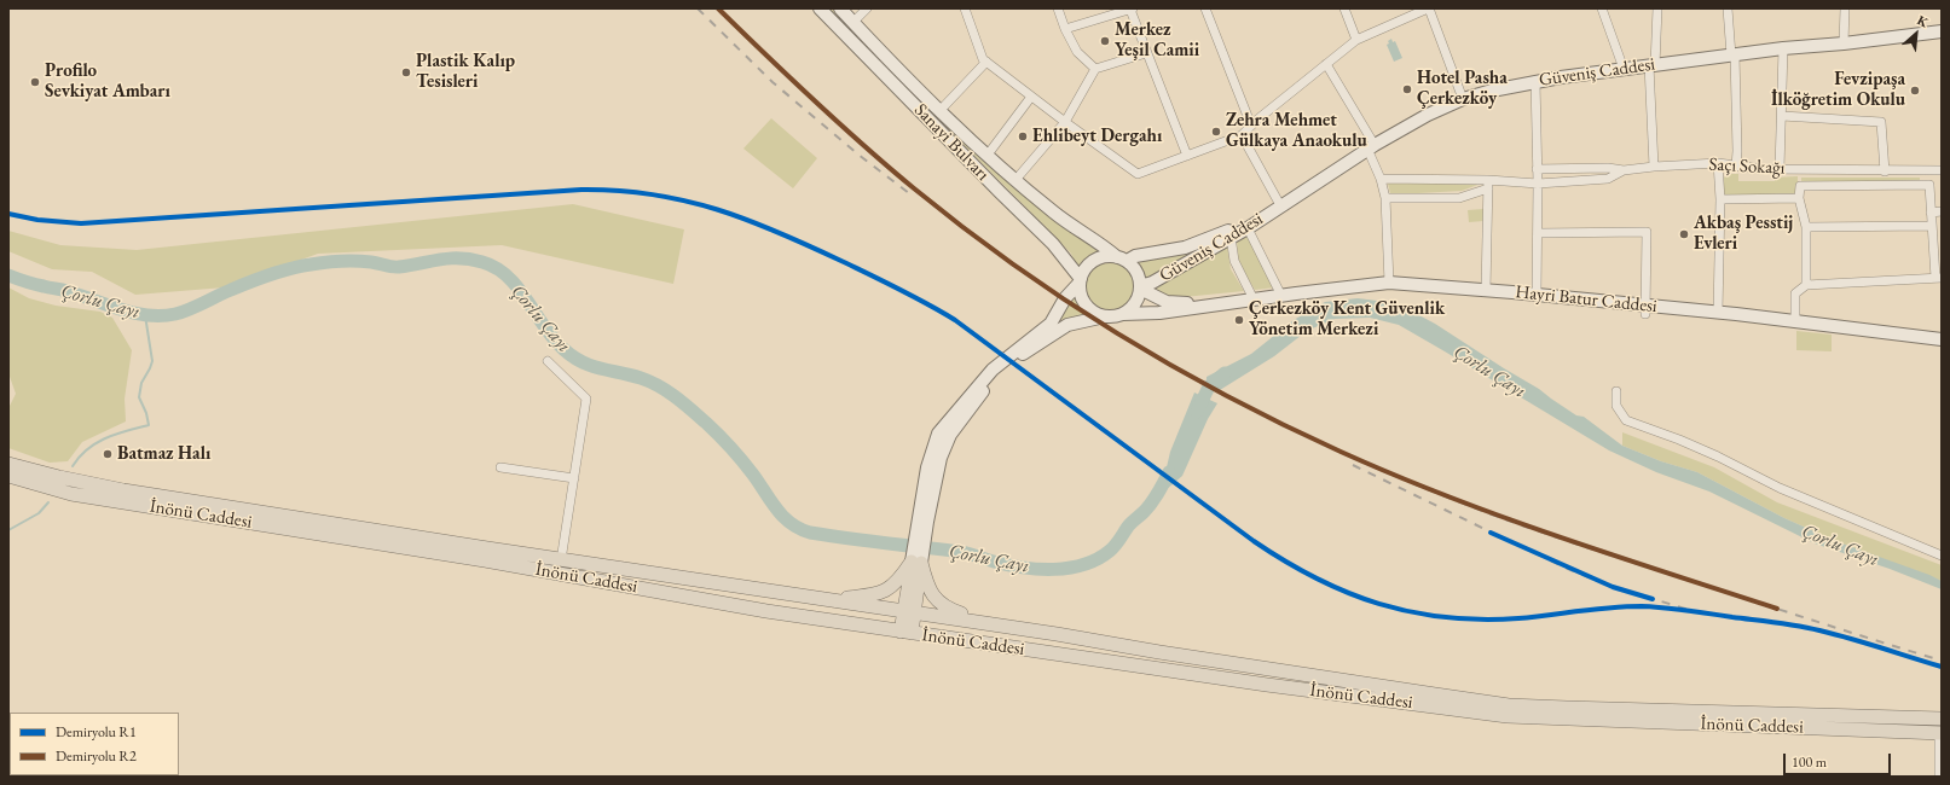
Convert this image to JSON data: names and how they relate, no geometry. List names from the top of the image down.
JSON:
{
  "streets": {
    "main road": [
      "Güveniş Caddesi",
      "Sanayi Bulvarı",
      "Hayri Batur Caddesi",
      "İnönü Caddesi"
    ],
    "street": ["Saçı Sokağı"]
  },
  "crossings": [
    ["Güveniş Caddesi", "Sanayi Bulvarı"],
    ["Güveniş Caddesi", "Hayri Batur Caddesi"],
    ["Sanayi Bulvarı", "Hayri Batur Caddesi"]
  ],
  "water": ["Çorlu Çayı"],
  "places": [
    "Merkez Yeşil Camii",
    "Plastik Kalıp Tesisleri",
    "Profilo Sevkiyat Ambarı",
    "Hotel Pasha Çerkezköy",
    "Fevzipaşa İlköğretim Okulu",
    "Zehra Mehmet Gülkaya Anaokulu",
    "Ehlibeyt Dergahı",
    "Akbaş Pesstij Evleri",
    "Çerkezköy Kent Güvenlik Yönetim Merkezi",
    "Batmaz Halı"
  ],
  "lines": ["rail line R2", "rail line R1"],
  "legend": ["Demiryolu R1", "Demiryolu R2"],
  "scale_bar": "100 m",
  "north": "top right"
}
